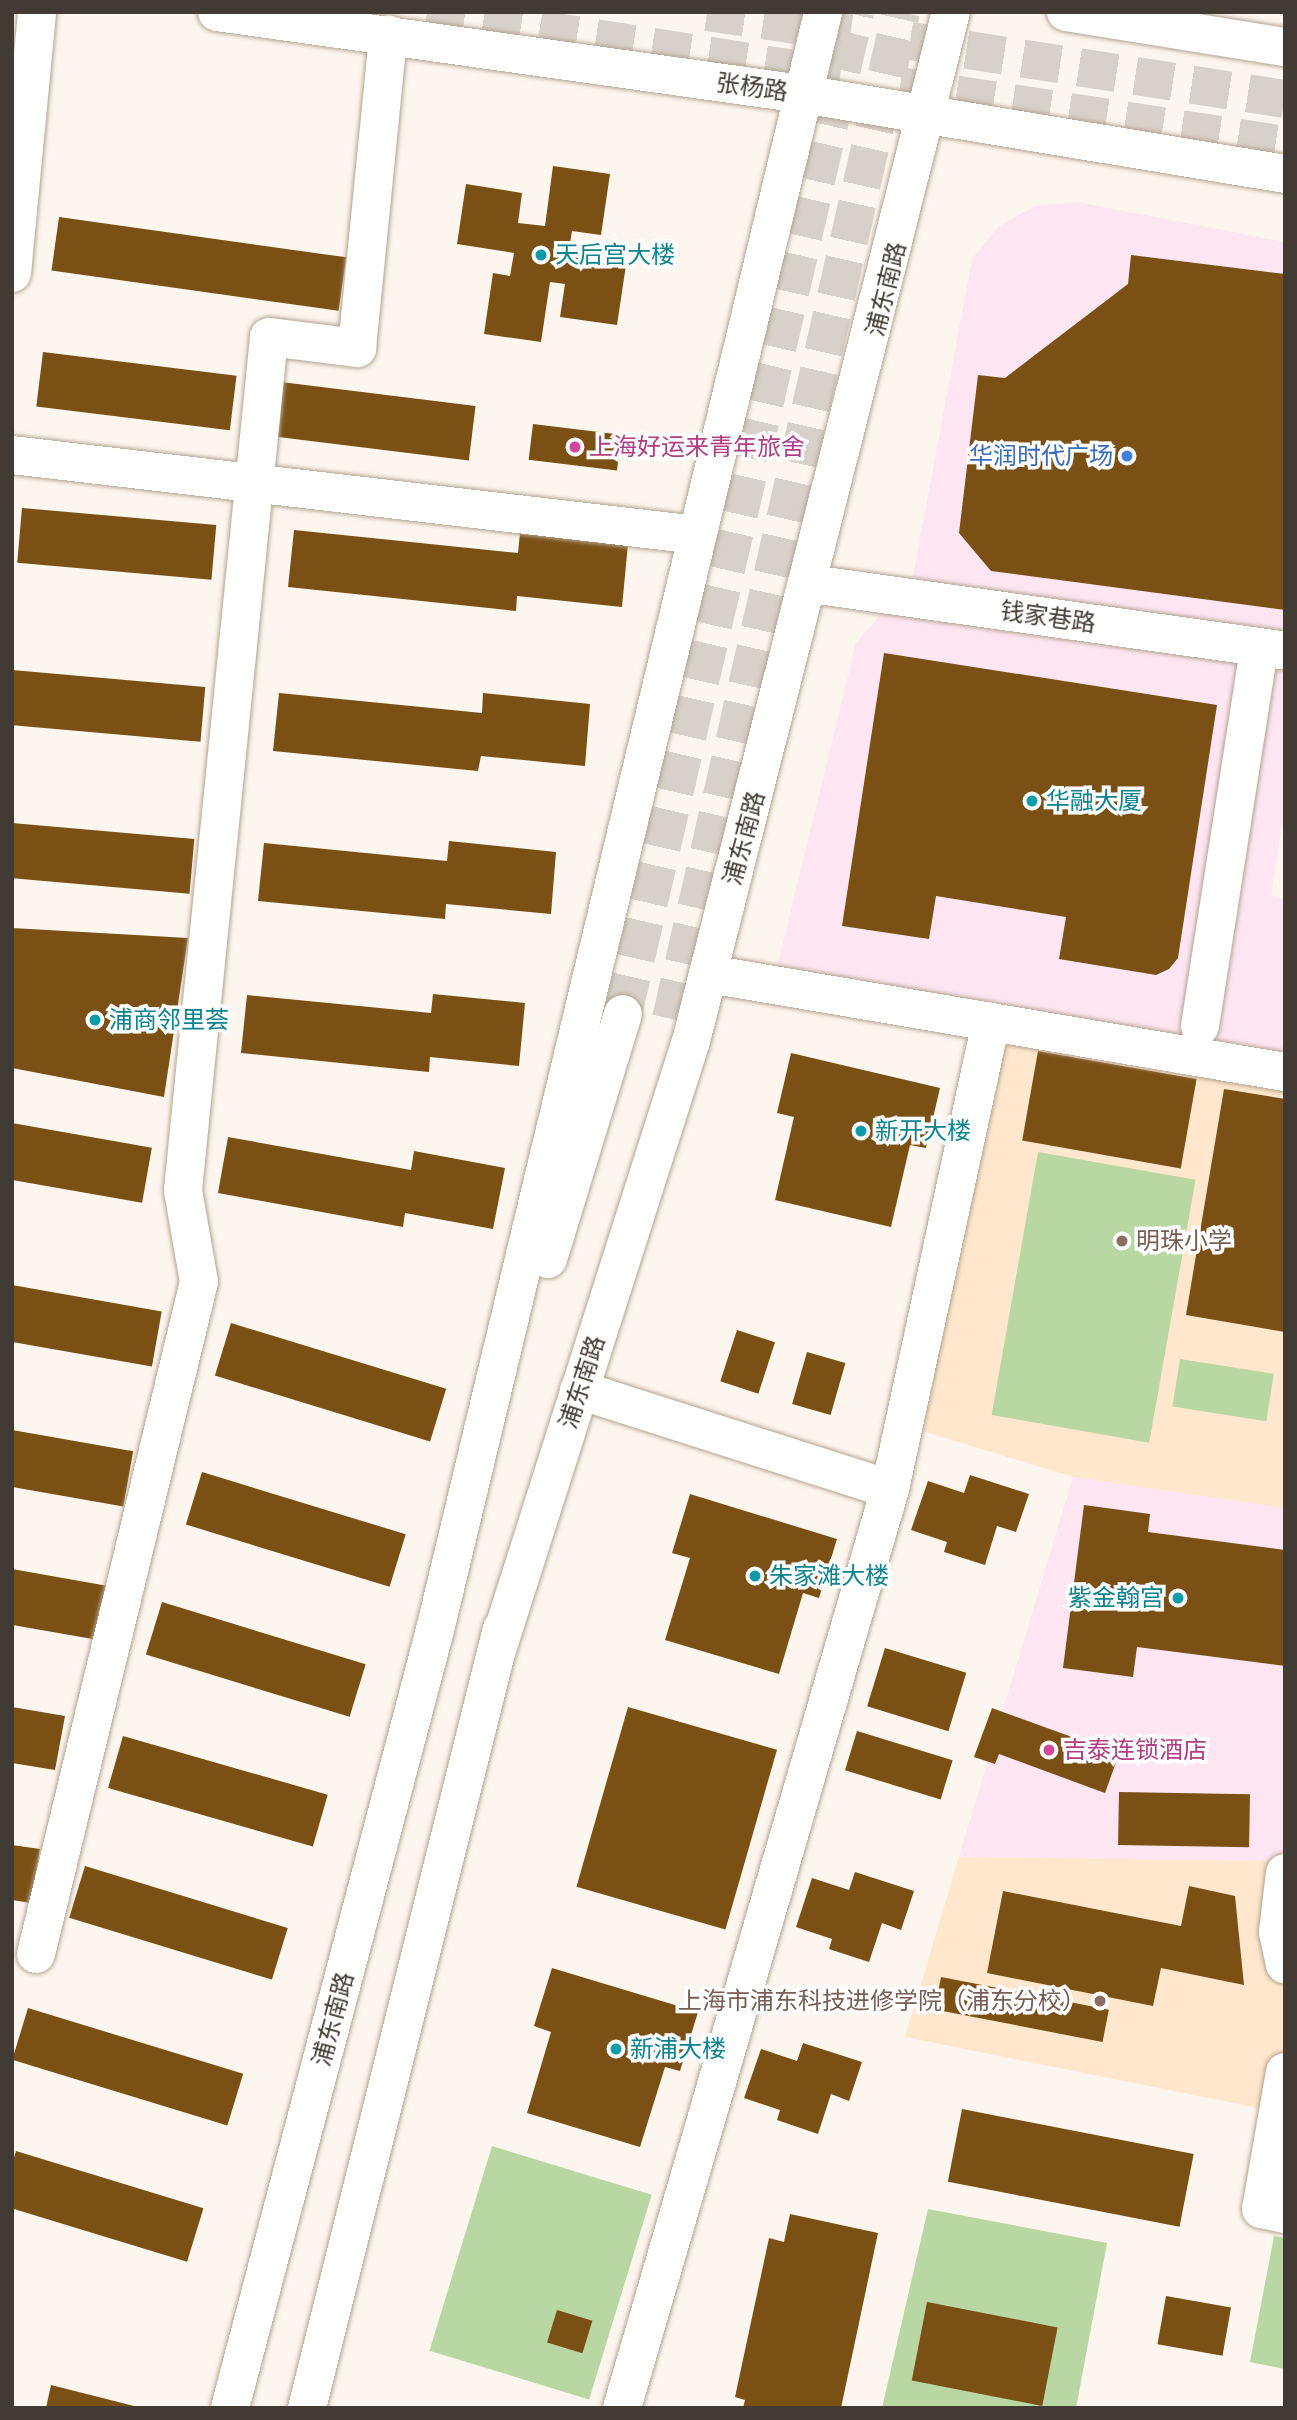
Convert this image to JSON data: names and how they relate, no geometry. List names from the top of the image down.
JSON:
{
  "streets": {
    "main road": ["张杨路", "浦东南路", "钱家巷路"]
  },
  "crossings": [
    ["张杨路", "浦东南路"],
    ["浦东南路", "钱家巷路"]
  ],
  "places": [
    "天后宫大楼",
    "上海好运来青年旅舍",
    "华润时代广场",
    "华融大厦",
    "浦商邻里荟",
    "新开大楼",
    "明珠小学",
    "朱家滩大楼",
    "紫金翰宫",
    "吉泰连锁酒店",
    "上海市浦东科技进修学院（浦东分校）",
    "新浦大楼"
  ]
}
